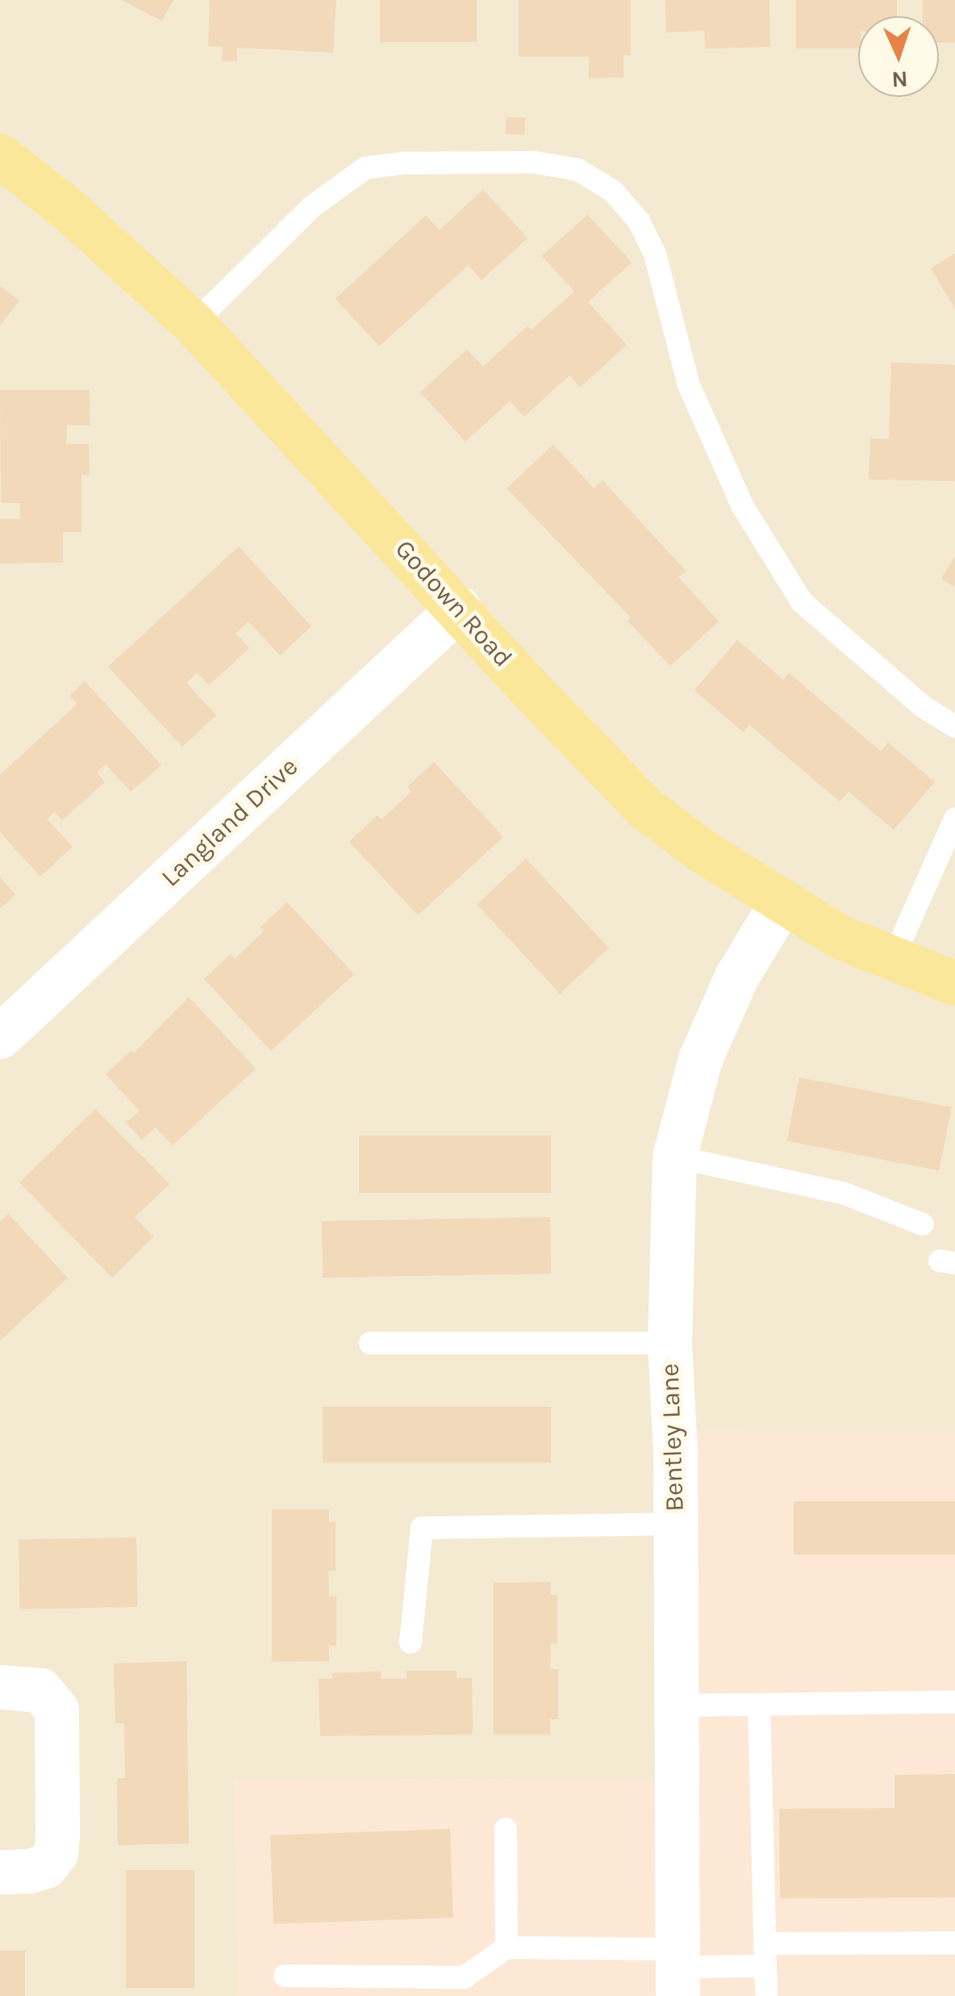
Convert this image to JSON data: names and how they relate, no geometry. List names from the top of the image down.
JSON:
{
  "streets": {
    "main road": ["Godown Road"],
    "street": ["Langland Drive", "Bentley Lane"]
  },
  "crossings": [
    ["Godown Road", "Langland Drive"],
    ["Godown Road", "Bentley Lane"]
  ],
  "north": "bottom"
}
